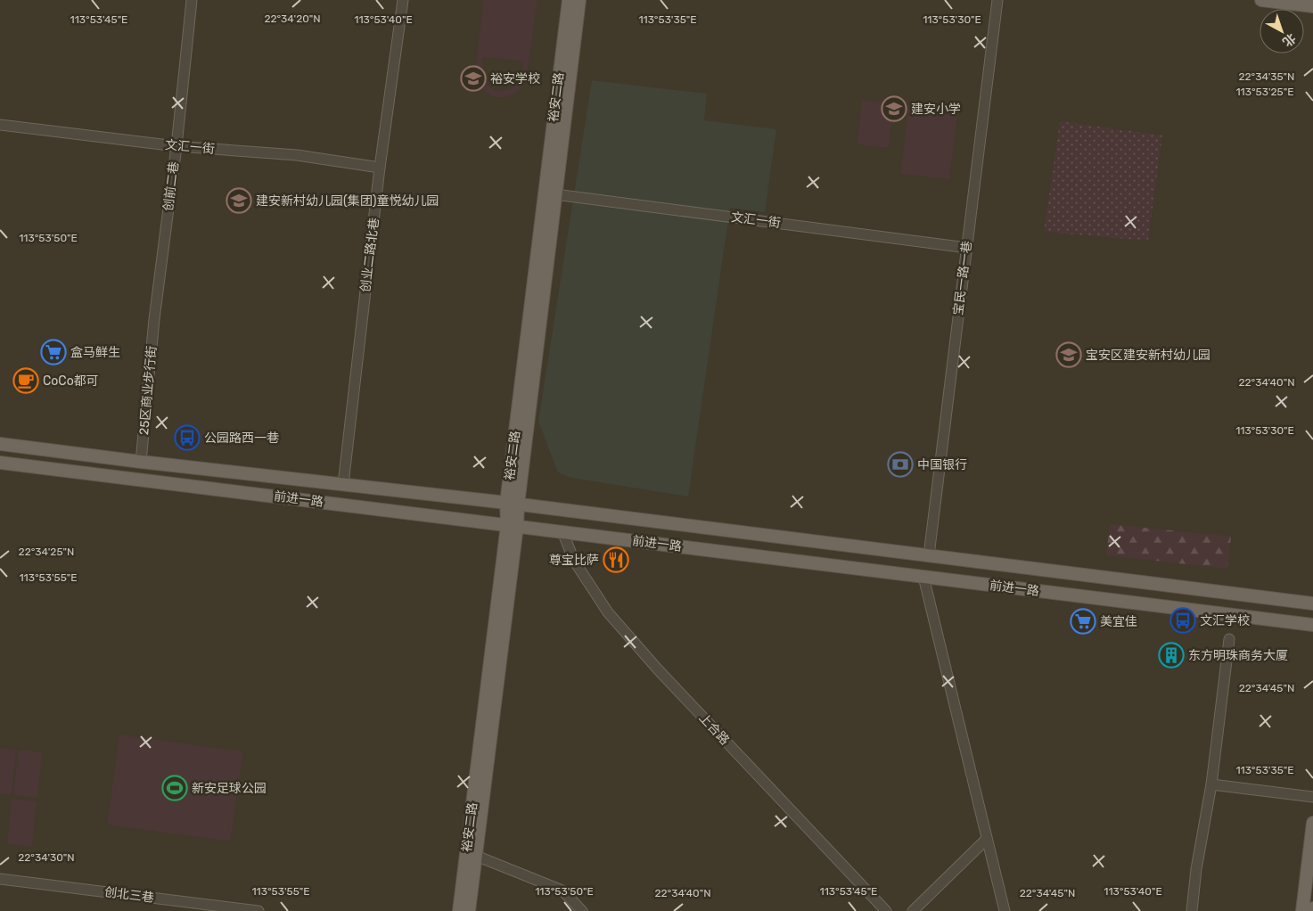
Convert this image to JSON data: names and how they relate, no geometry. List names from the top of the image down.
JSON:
{
  "streets": {
    "main road": ["裕安二路", "前进一路"],
    "street": [
      "文汇一街",
      "创前二巷",
      "创业二路北巷",
      "宝民一路一巷",
      "25区商业步行街",
      "上合路",
      "创北三巷"
    ]
  },
  "crossings": [
    ["裕安二路", "文汇一街"],
    ["裕安二路", "前进一路"],
    ["文汇一街", "创前二巷"],
    ["文汇一街", "创业二路北巷"],
    ["文汇一街", "宝民一路一巷"],
    ["创前二巷", "25区商业步行街"],
    ["创业二路北巷", "前进一路"],
    ["宝民一路一巷", "前进一路"],
    ["25区商业步行街", "前进一路"],
    ["前进一路", "上合路"]
  ],
  "places": {
    "school or university": [
      "裕安学校",
      "建安小学",
      "建安新村幼儿园(集团)童悦幼儿园",
      "宝安区建安新村幼儿园"
    ],
    "supermarket": ["盒马鲜生", "美宜佳"],
    "cafe": ["CoCo都可"],
    "bus stop": ["公园路西一巷", "文汇学校"],
    "bank": ["中国银行"],
    "restaurant": ["尊宝比萨"],
    "building": ["东方明珠商务大厦"],
    "sports": ["新安足球公园"]
  },
  "north": "bottom right",
  "coordinates": [
    "22°34'20\"N",
    "113°53'45\"E",
    "113°53'40\"E",
    "113°53'35\"E",
    "113°53'30\"E",
    "22°34'35\"N",
    "113°53'25\"E",
    "113°53'50\"E",
    "22°34'40\"N",
    "22°34'25\"N",
    "113°53'55\"E",
    "22°34'45\"N",
    "22°34'30\"N"
  ]
}
